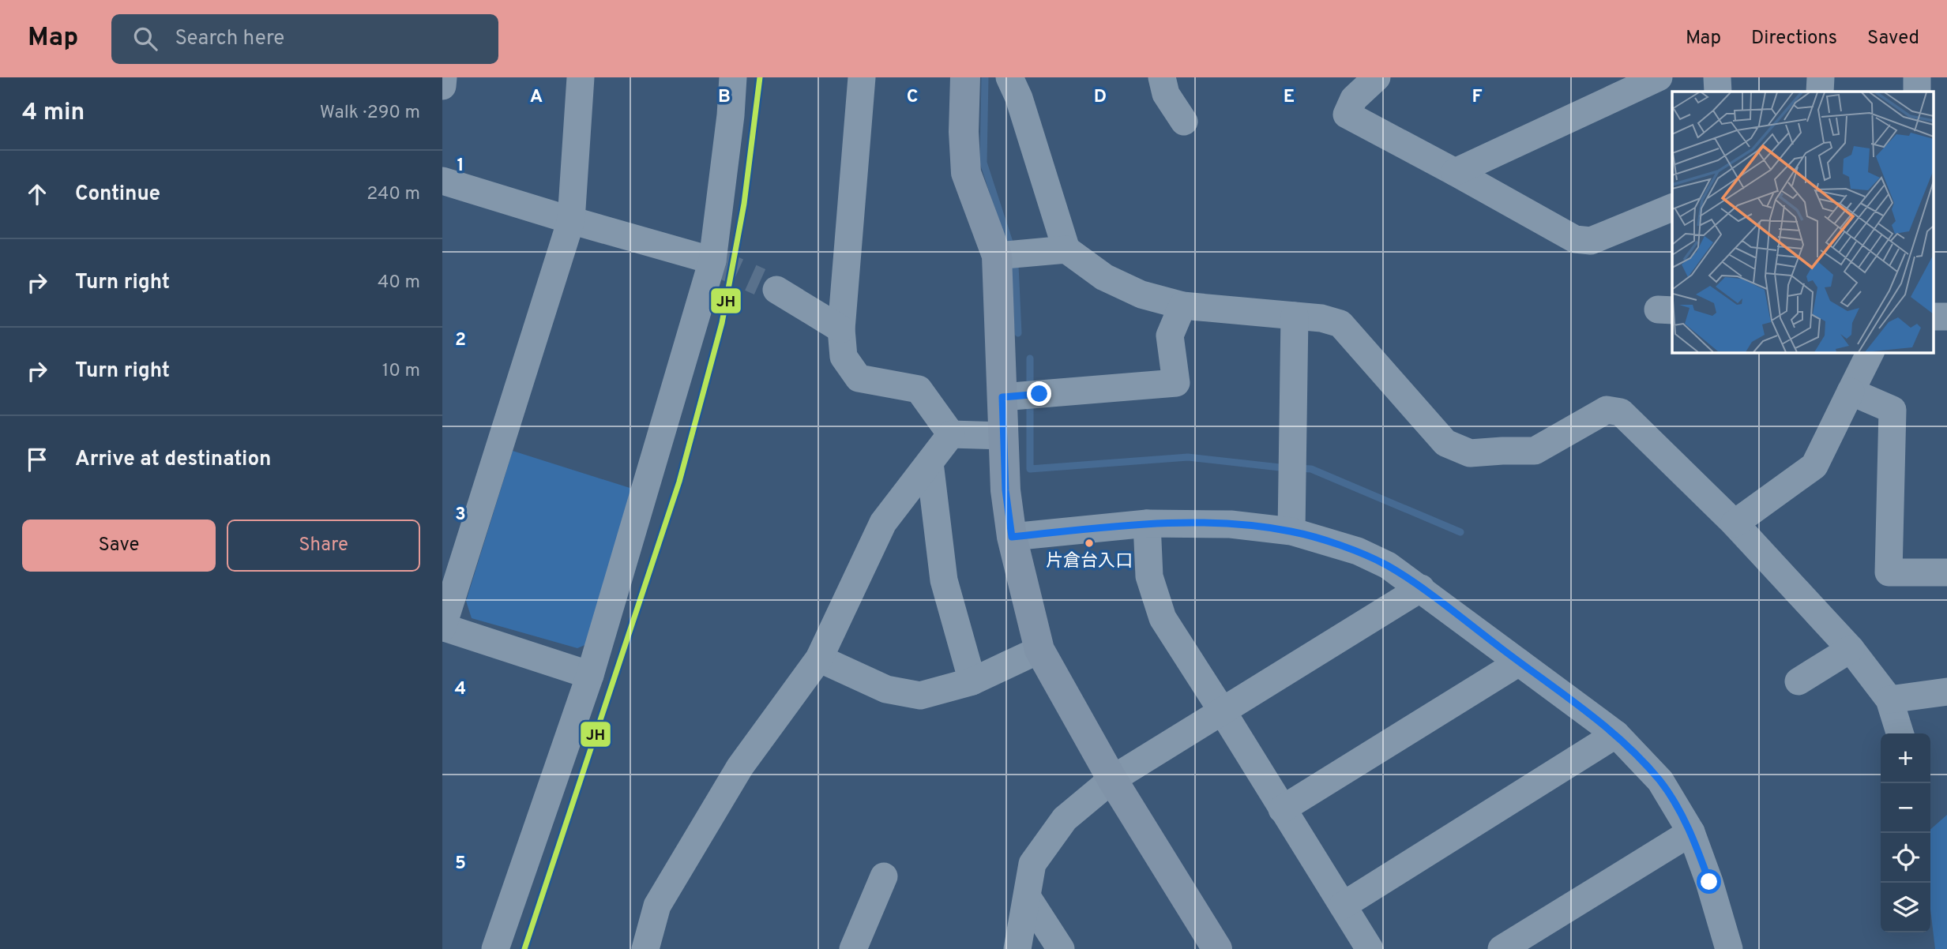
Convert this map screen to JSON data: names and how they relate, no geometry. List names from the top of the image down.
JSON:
{
  "places": ["片倉台入口"],
  "lines": ["transit line JH"],
  "page": {
    "header": "Map",
    "search": "Search here",
    "nav": ["Map", "Directions", "Saved"],
    "heading": ["4 min", "Walk · 290 m"],
    "list": [
      ["Continue", "240 m"],
      ["Turn right", "40 m"],
      ["Turn right", "10 m"],
      "Arrive at destination"
    ],
    "buttons": ["Save", "Share"],
    "map_buttons": ["+", "−"]
  },
  "grid": {
    "columns": [
      "A",
      "B",
      "C",
      "D",
      "E",
      "F"
    ],
    "rows": [
      "1",
      "2",
      "3",
      "4",
      "5"
    ]
  }
}
